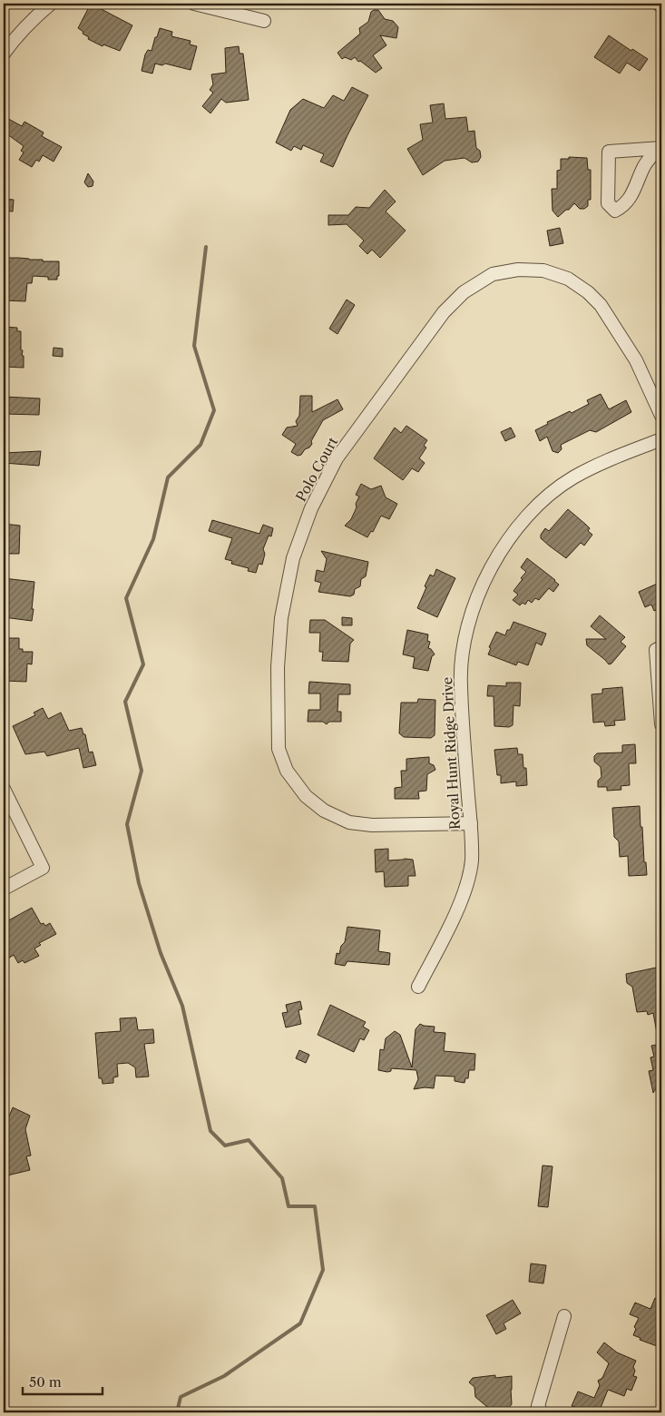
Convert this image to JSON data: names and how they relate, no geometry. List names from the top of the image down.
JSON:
{
  "streets": {
    "street": ["Polo Court", "Royal Hunt Ridge Drive"]
  },
  "crossings": [
    ["Polo Court", "Royal Hunt Ridge Drive"]
  ],
  "scale_bar": "50 m"
}
